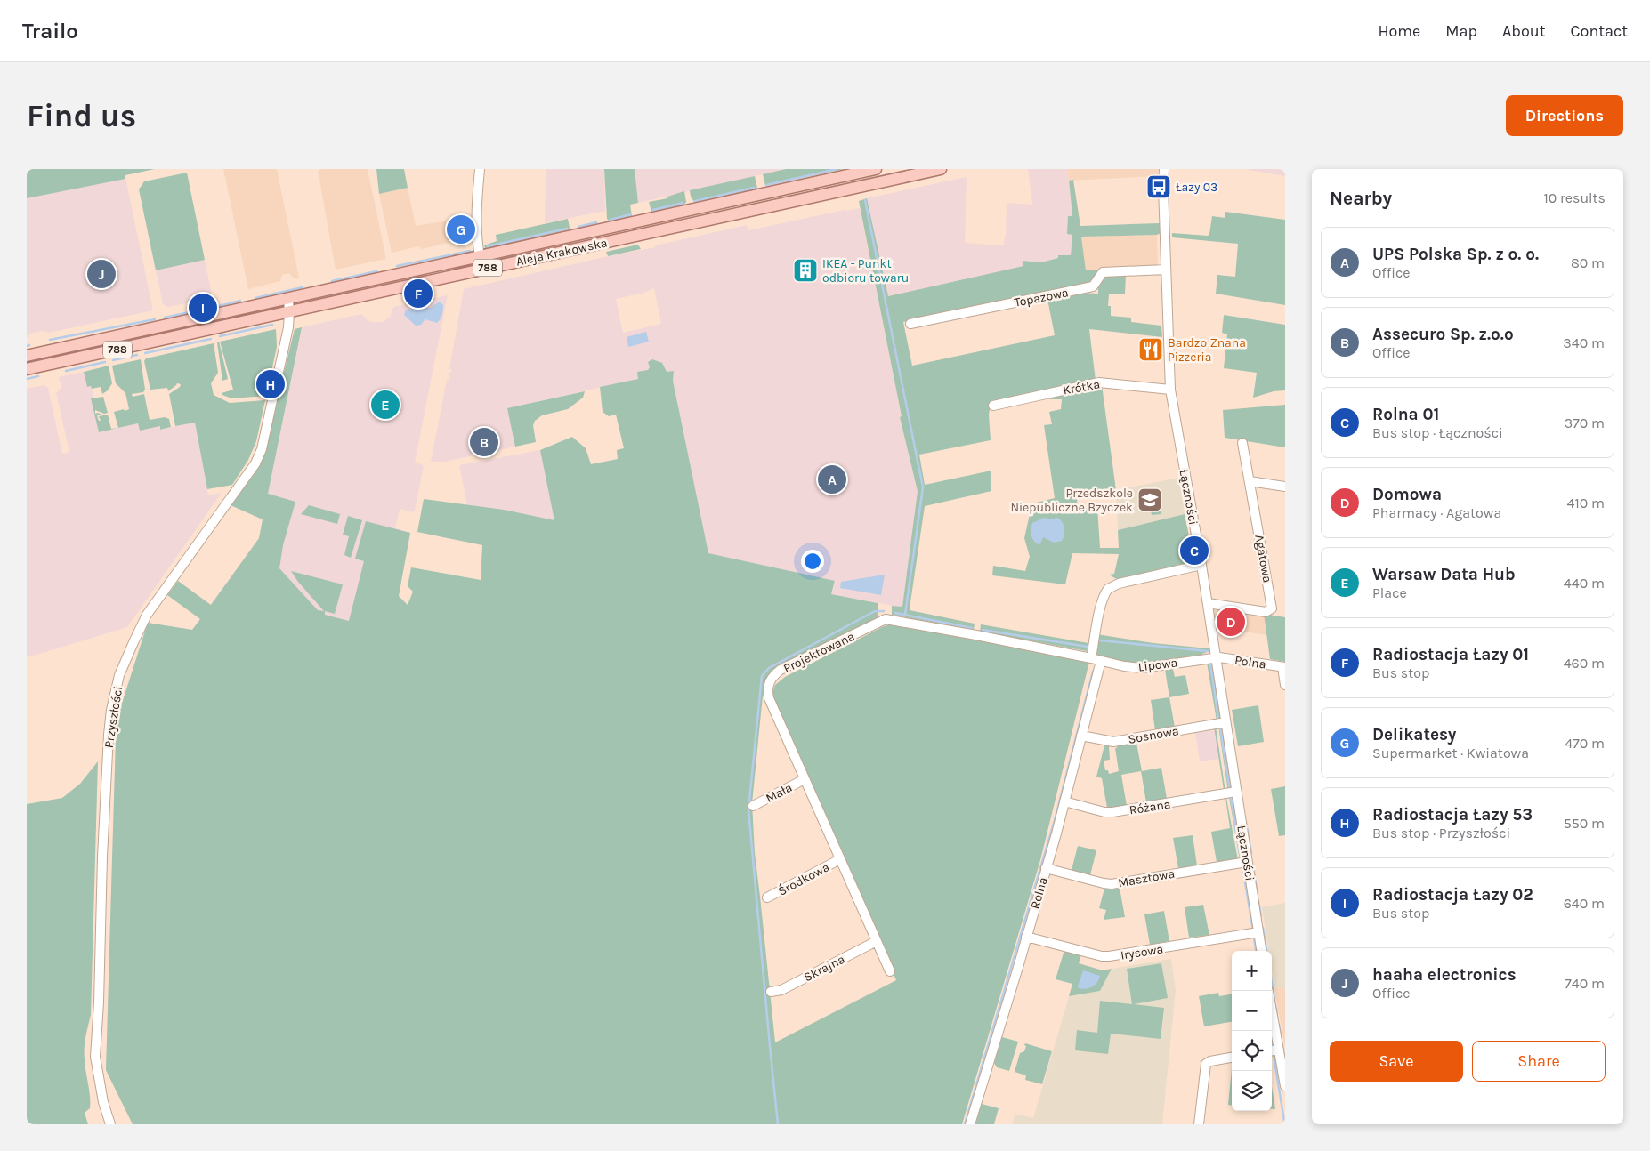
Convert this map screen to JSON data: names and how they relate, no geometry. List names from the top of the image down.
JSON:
{
  "streets": {
    "main road": ["Aleja Krakowska", "788"],
    "street": [
      "Topazowa",
      "Krótka",
      "Łączności",
      "Agatowa",
      "Projektowana",
      "Polna",
      "Lipowa",
      "Przyszłości",
      "Sosnowa",
      "Mała",
      "Różana",
      "Masztowa",
      "Środkowa",
      "Rolna",
      "Irysowa",
      "Skrajna"
    ]
  },
  "crossings": [
    ["Aleja Krakowska", "Przyszłości"],
    ["Topazowa", "Łączności"],
    ["Krótka", "Łączności"],
    ["Łączności", "Agatowa"],
    ["Łączności", "Polna"],
    ["Łączności", "Lipowa"],
    ["Łączności", "Sosnowa"],
    ["Łączności", "Różana"],
    ["Łączności", "Masztowa"],
    ["Łączności", "Irysowa"],
    ["Projektowana", "Lipowa"],
    ["Projektowana", "Mała"],
    ["Projektowana", "Środkowa"],
    ["Projektowana", "Rolna"],
    ["Projektowana", "Skrajna"],
    ["Polna", "Lipowa"],
    ["Lipowa", "Rolna"],
    ["Sosnowa", "Rolna"],
    ["Różana", "Rolna"],
    ["Masztowa", "Rolna"],
    ["Rolna", "Irysowa"]
  ],
  "places": {
    "bus stop": ["Łazy 03"],
    "building": ["IKEA - Punkt odbioru towaru"],
    "restaurant": ["Bardzo Znana Pizzeria"],
    "school or university": ["Przedszkole Niepubliczne Bzyczek"]
  },
  "page": {
    "header": "Trailo",
    "nav": [
      "Home",
      "Map",
      "About",
      "Contact"
    ],
    "buttons": [
      "Directions",
      ["Save", "Share"]
    ],
    "title": "Find us",
    "heading": ["Nearby", "10 results"],
    "pins": [
      "G",
      "J",
      "F",
      "I",
      "H",
      "E",
      "B",
      "A",
      "C",
      "D"
    ],
    "list": [
      {
        "mark": "A",
        "name": "UPS Polska Sp. z o. o.",
        "note": "Office",
        "value": "80 m"
      },
      {
        "mark": "B",
        "name": "Assecuro Sp. z.o.o",
        "note": "Office",
        "value": "340 m"
      },
      {
        "mark": "C",
        "name": "Rolna 01",
        "note": "Bus stop · Łączności",
        "value": "370 m"
      },
      {
        "mark": "D",
        "name": "Domowa",
        "note": "Pharmacy · Agatowa",
        "value": "410 m"
      },
      {
        "mark": "E",
        "name": "Warsaw Data Hub",
        "note": "Place",
        "value": "440 m"
      },
      {
        "mark": "F",
        "name": "Radiostacja Łazy 01",
        "note": "Bus stop",
        "value": "460 m"
      },
      {
        "mark": "G",
        "name": "Delikatesy",
        "note": "Supermarket · Kwiatowa",
        "value": "470 m"
      },
      {
        "mark": "H",
        "name": "Radiostacja Łazy 53",
        "note": "Bus stop · Przyszłości",
        "value": "550 m"
      },
      {
        "mark": "I",
        "name": "Radiostacja Łazy 02",
        "note": "Bus stop",
        "value": "640 m"
      },
      {
        "mark": "J",
        "name": "haaha electronics",
        "note": "Office",
        "value": "740 m"
      }
    ],
    "map_buttons": ["+", "−"]
  }
}
